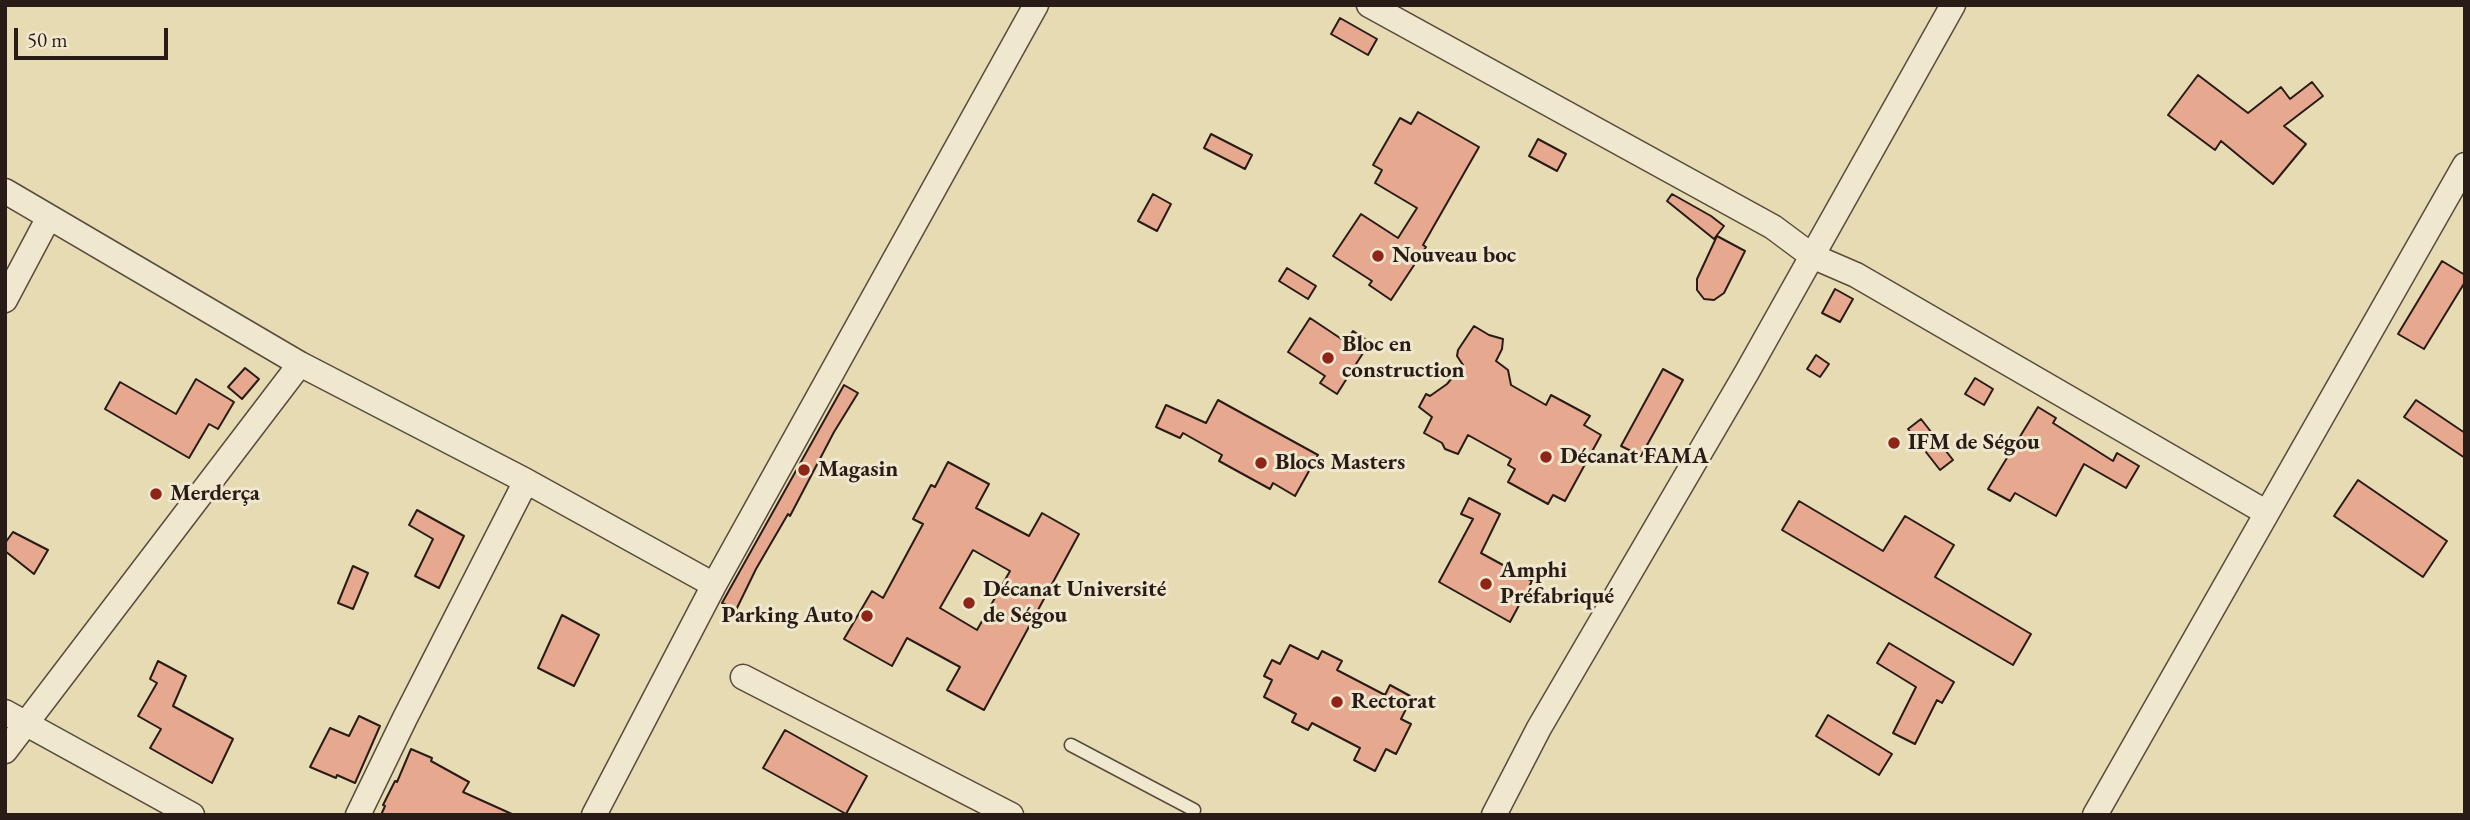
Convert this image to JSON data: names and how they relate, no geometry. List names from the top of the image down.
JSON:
{
  "places": [
    "Nouveau boc",
    "Bloc en construction",
    "IFM de Ségou",
    "Décanat FAMA",
    "Blocs Masters",
    "Magasin",
    "Merderça",
    "Amphi Préfabriqué",
    "Décanat Université de Ségou",
    "Parking Auto",
    "Rectorat"
  ],
  "scale_bar": "50 m"
}
